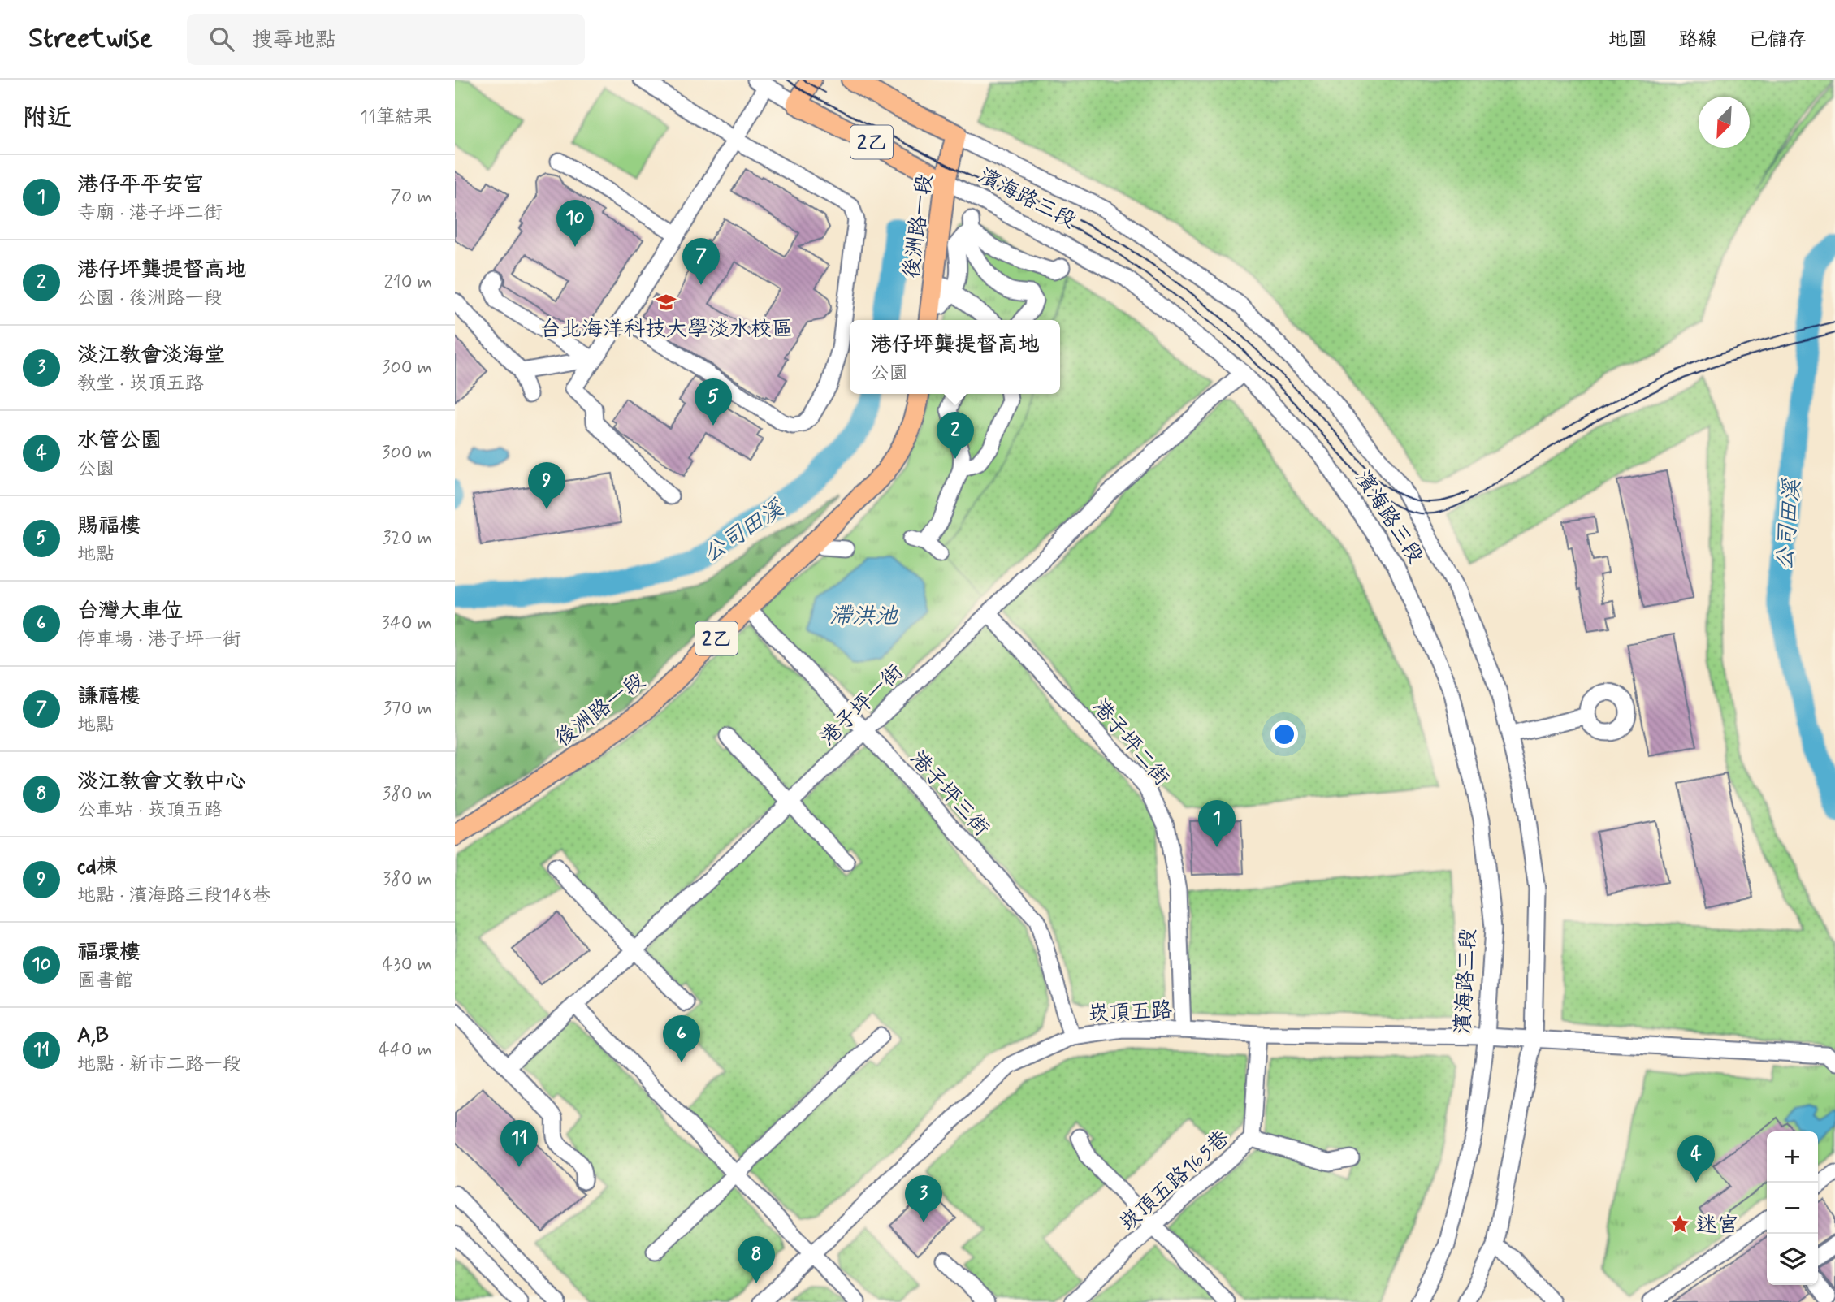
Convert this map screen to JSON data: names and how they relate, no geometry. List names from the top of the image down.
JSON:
{
  "streets": {
    "main road": ["2乙", "濱海路三段", "後洲路一段"],
    "street": [
      "港子坪一街",
      "港子坪二街",
      "港子坪三街",
      "崁頂五路",
      "崁頂五路165巷"
    ]
  },
  "crossings": [
    ["濱海路三段", "後洲路一段"],
    ["濱海路三段", "港子坪一街"],
    ["濱海路三段", "崁頂五路"],
    ["後洲路一段", "港子坪三街"],
    ["港子坪一街", "港子坪二街"],
    ["港子坪一街", "港子坪三街"],
    ["港子坪二街", "崁頂五路"],
    ["港子坪三街", "崁頂五路"],
    ["崁頂五路", "崁頂五路165巷"]
  ],
  "water": ["公司田溪", "滯洪池"],
  "places": {
    "school or university": ["台北海洋科技大學淡水校區"],
    "place": ["迷宮"]
  },
  "north": "bottom left",
  "page": {
    "header": "Streetwise",
    "search": "搜尋地點",
    "nav": ["地圖", "路線", "已儲存"],
    "heading": ["附近", "11筆結果"],
    "list": [
      {
        "mark": "1",
        "name": "港仔平平安宮",
        "note": "寺廟 · 港子坪二街",
        "value": "70 m"
      },
      {
        "mark": "2",
        "name": "港仔坪龔提督高地",
        "note": "公園 · 後洲路一段",
        "value": "210 m"
      },
      {
        "mark": "3",
        "name": "淡江教會淡海堂",
        "note": "教堂 · 崁頂五路",
        "value": "300 m"
      },
      {
        "mark": "4",
        "name": "水管公園",
        "note": "公園",
        "value": "300 m"
      },
      {
        "mark": "5",
        "name": "賜福樓",
        "note": "地點",
        "value": "320 m"
      },
      {
        "mark": "6",
        "name": "台灣大車位",
        "note": "停車場 · 港子坪一街",
        "value": "340 m"
      },
      {
        "mark": "7",
        "name": "謙禧樓",
        "note": "地點",
        "value": "370 m"
      },
      {
        "mark": "8",
        "name": "淡江教會文教中心",
        "note": "公車站 · 崁頂五路",
        "value": "380 m"
      },
      {
        "mark": "9",
        "name": "cd棟",
        "note": "地點 · 濱海路三段148巷",
        "value": "380 m"
      },
      {
        "mark": "10",
        "name": "福環樓",
        "note": "圖書館",
        "value": "430 m"
      },
      {
        "mark": "11",
        "name": "A,B",
        "note": "地點 · 新市二路一段",
        "value": "440 m"
      }
    ],
    "pins": [
      "10",
      "7",
      "5",
      "2",
      "9",
      "1",
      "6",
      "11",
      "4",
      "3",
      "8"
    ],
    "popup": ["港仔坪龔提督高地", "公園"],
    "map_buttons": ["+", "−"]
  }
}
